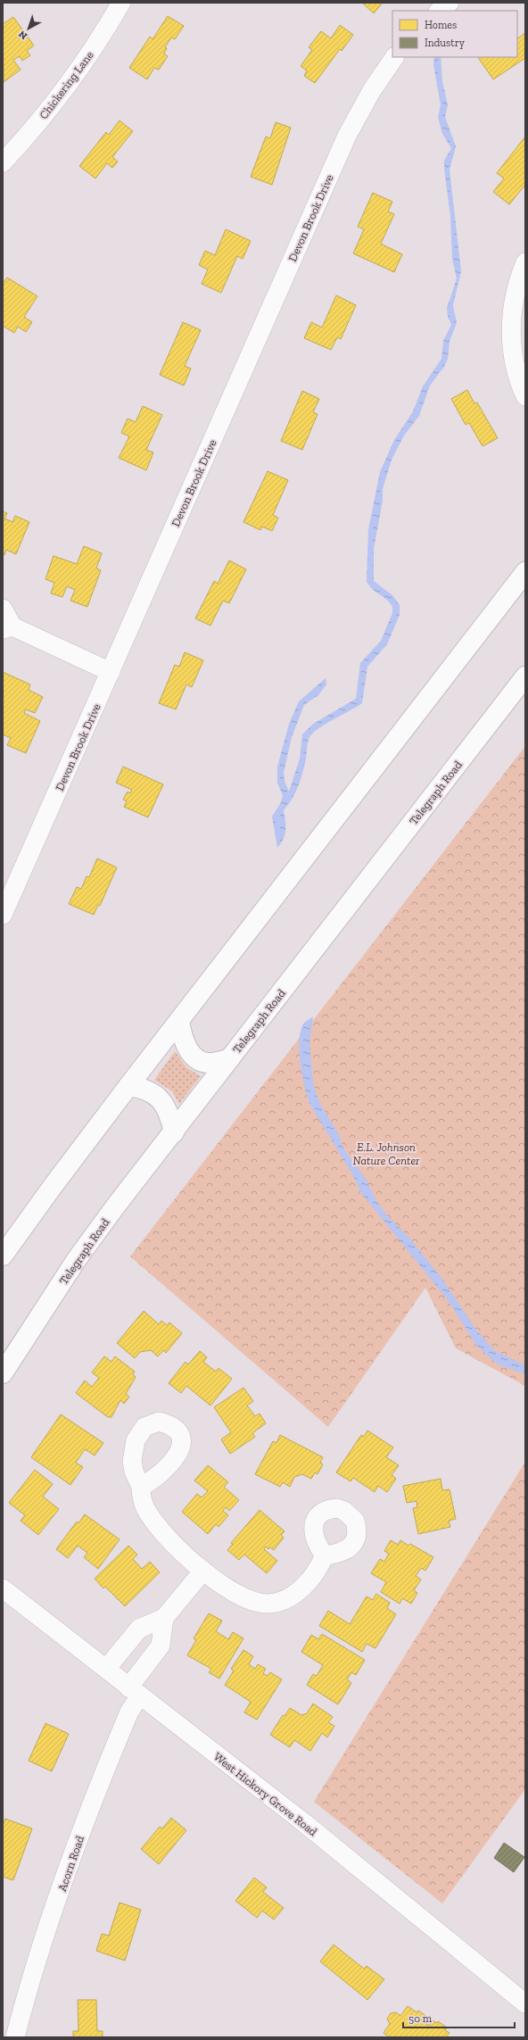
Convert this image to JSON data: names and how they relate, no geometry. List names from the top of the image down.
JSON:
{
  "streets": {
    "highway": ["Telegraph Road"],
    "street": [
      "Chickering Lane",
      "Devon Brook Drive",
      "West Hickory Grove Road",
      "Acorn Road"
    ]
  },
  "crossings": [
    ["West Hickory Grove Road", "Acorn Road"]
  ],
  "parks": ["E.L. Johnson Nature Center"],
  "legend": ["Homes", "Industry"],
  "scale_bar": "50 m",
  "north": "bottom left"
}
